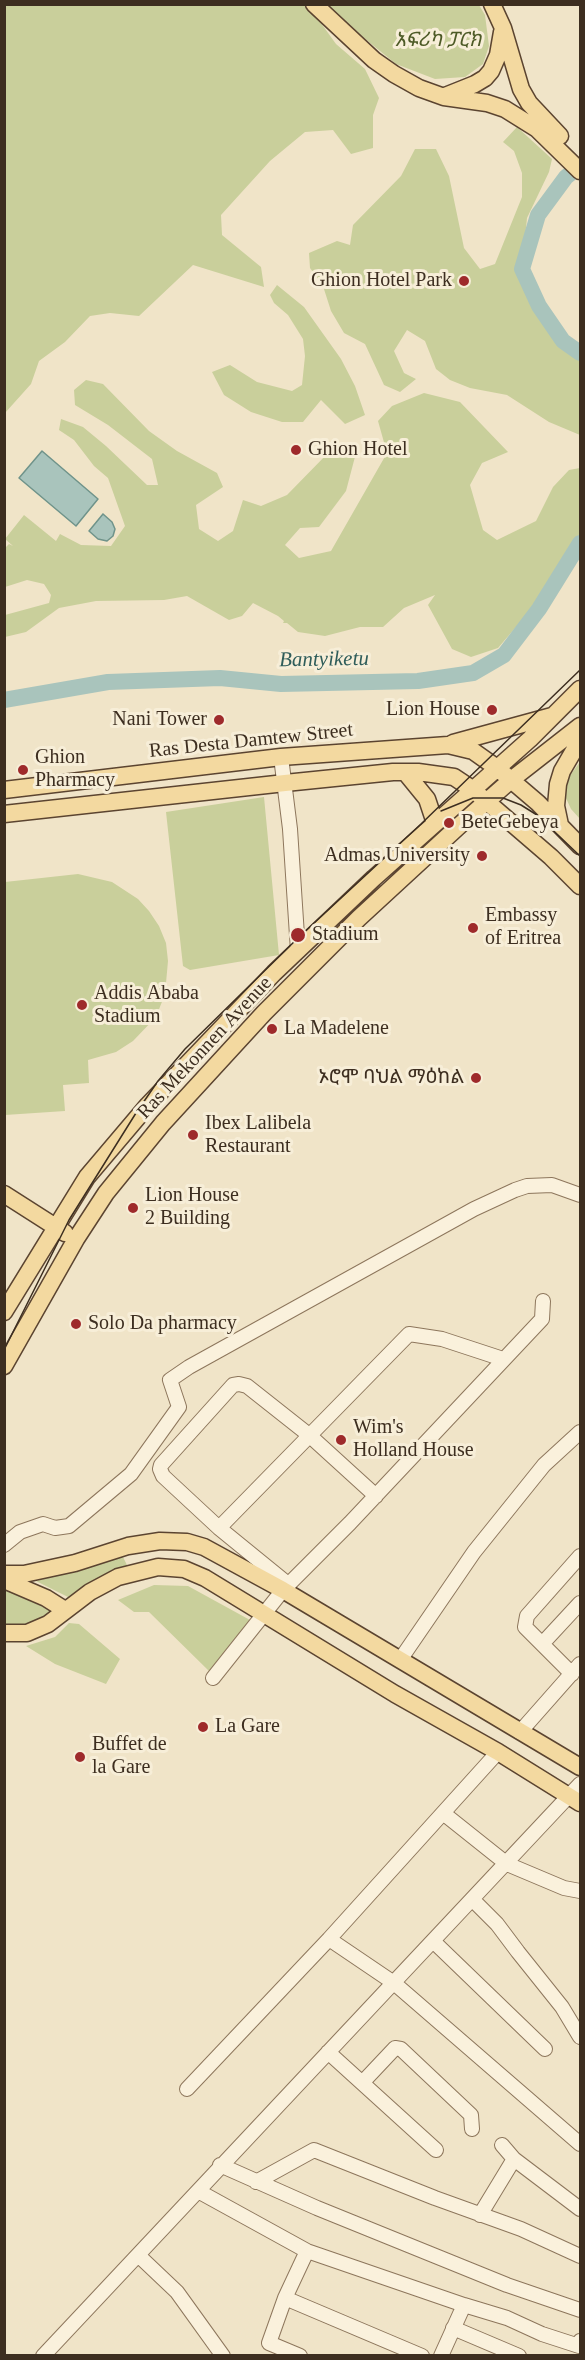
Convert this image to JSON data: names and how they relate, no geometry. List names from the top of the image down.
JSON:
{
  "streets": {
    "main road": ["Ras Desta Damtew Street", "Ras Mekonnen Avenue"]
  },
  "crossings": [
    ["Ras Desta Damtew Street", "Ras Mekonnen Avenue"]
  ],
  "water": ["Bantyiketu"],
  "parks": ["አፍሪካ ፓርክ"],
  "places": [
    "Ghion Hotel Park",
    "Ghion Hotel",
    "Lion House",
    "Nani Tower",
    "Ghion Pharmacy",
    "BeteGebeya",
    "Admas University",
    "Embassy of Eritrea",
    "Stadium",
    "Addis Ababa Stadium",
    "La Madelene",
    "ኦሮሞ ባህል ማዕከል",
    "Ibex Lalibela Restaurant",
    "Lion House 2 Building",
    "Solo Da pharmacy",
    "Wim's Holland House",
    "La Gare",
    "Buffet de la Gare"
  ]
}
